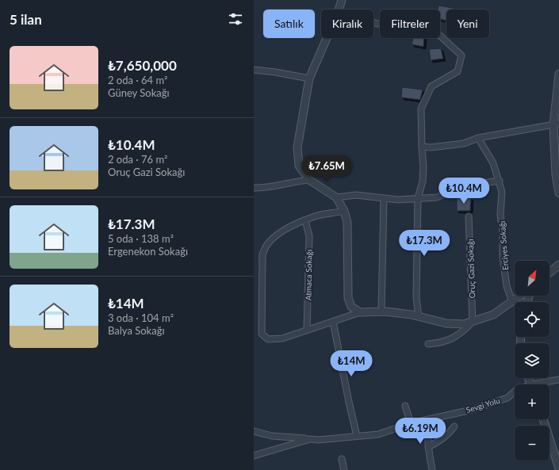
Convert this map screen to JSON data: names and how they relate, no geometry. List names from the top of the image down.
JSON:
{
  "streets": {
    "street": [
      "Erciyes Sokağı",
      "Oruç Gazi Sokağı",
      "Atmaca Sokağı",
      "Sevgi Yolu"
    ]
  },
  "north": "top right",
  "page": {
    "heading": "5 ilan",
    "chip": [
      "Satılık",
      "Kiralık",
      "Filtreler",
      "Yeni"
    ],
    "list": [
      {
        "name": "₺7,650,000",
        "note": "2 oda · 64 m² · Güney Sokağı"
      },
      {
        "name": "₺10.4M",
        "note": "2 oda · 76 m² · Oruç Gazi Sokağı"
      },
      {
        "name": "₺17.3M",
        "note": "5 oda · 138 m² · Ergenekon Sokağı"
      },
      {
        "name": "₺14M",
        "note": "3 oda · 104 m² · Balya Sokağı"
      }
    ],
    "price": [
      "₺7.65M",
      "₺10.4M",
      "₺17.3M",
      "₺14M",
      "₺6.19M"
    ],
    "map_buttons": ["+", "−"]
  }
}
